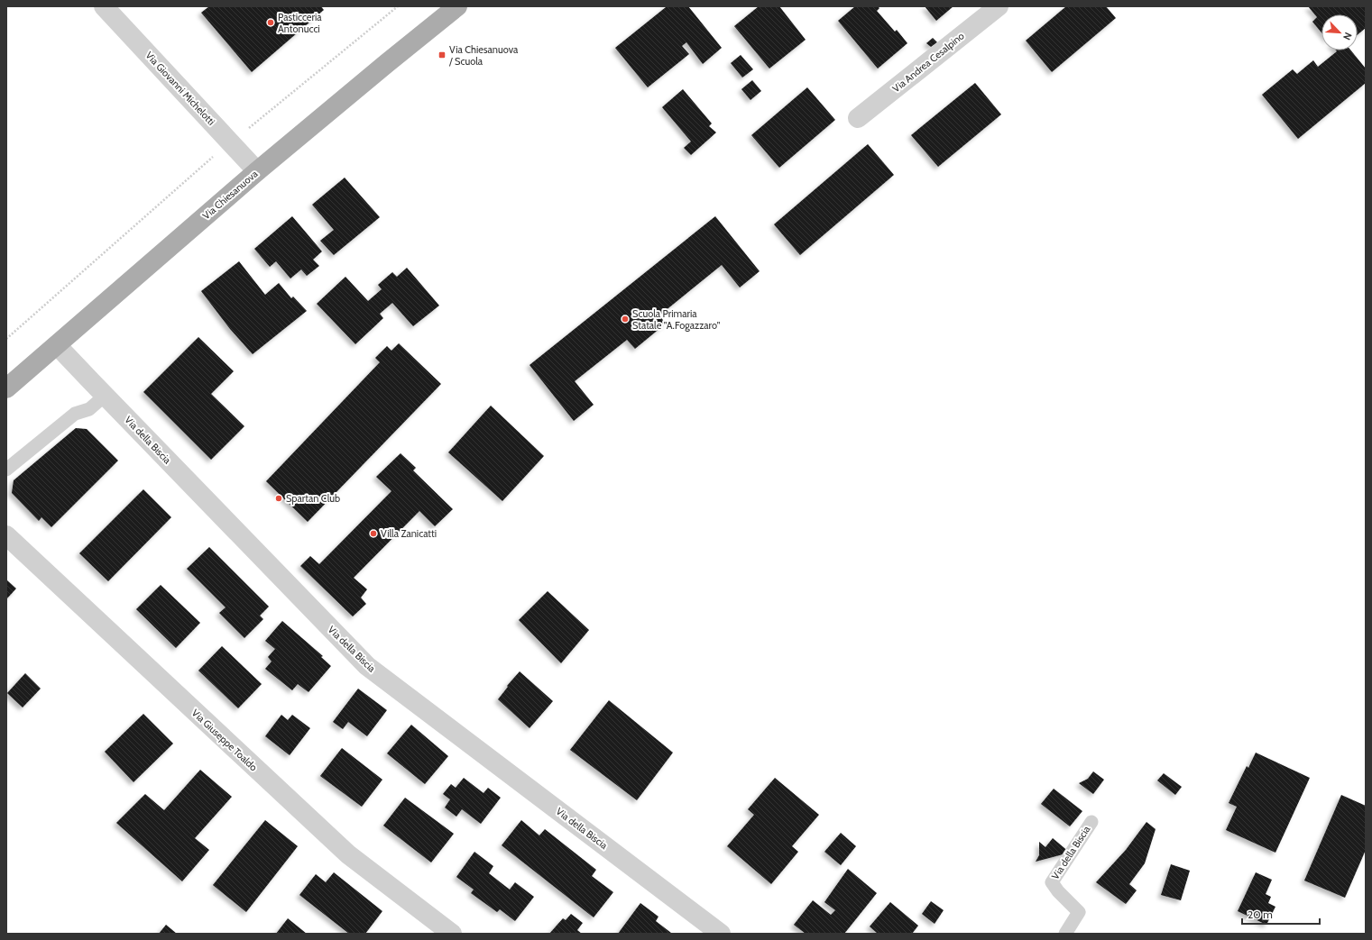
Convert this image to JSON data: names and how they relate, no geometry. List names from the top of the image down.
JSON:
{
  "streets": {
    "main road": ["Via Chiesanuova"],
    "street": [
      "Via Andrea Cesalpino",
      "Via Giovanni Michelotti",
      "Via della Biscia",
      "Via Giuseppe Toaldo"
    ]
  },
  "crossings": [
    ["Via Giovanni Michelotti", "Via Chiesanuova"],
    ["Via Chiesanuova", "Via della Biscia"]
  ],
  "places": {
    "other": [
      "Pasticceria Antonucci",
      "Scuola Primaria Statale \"A.Fogazzaro\"",
      "Spartan Club",
      "Villa Zanicatti"
    ],
    "transit": ["Via Chiesanuova / Scuola"]
  },
  "scale_bar": "20 m",
  "north": "bottom right"
}
